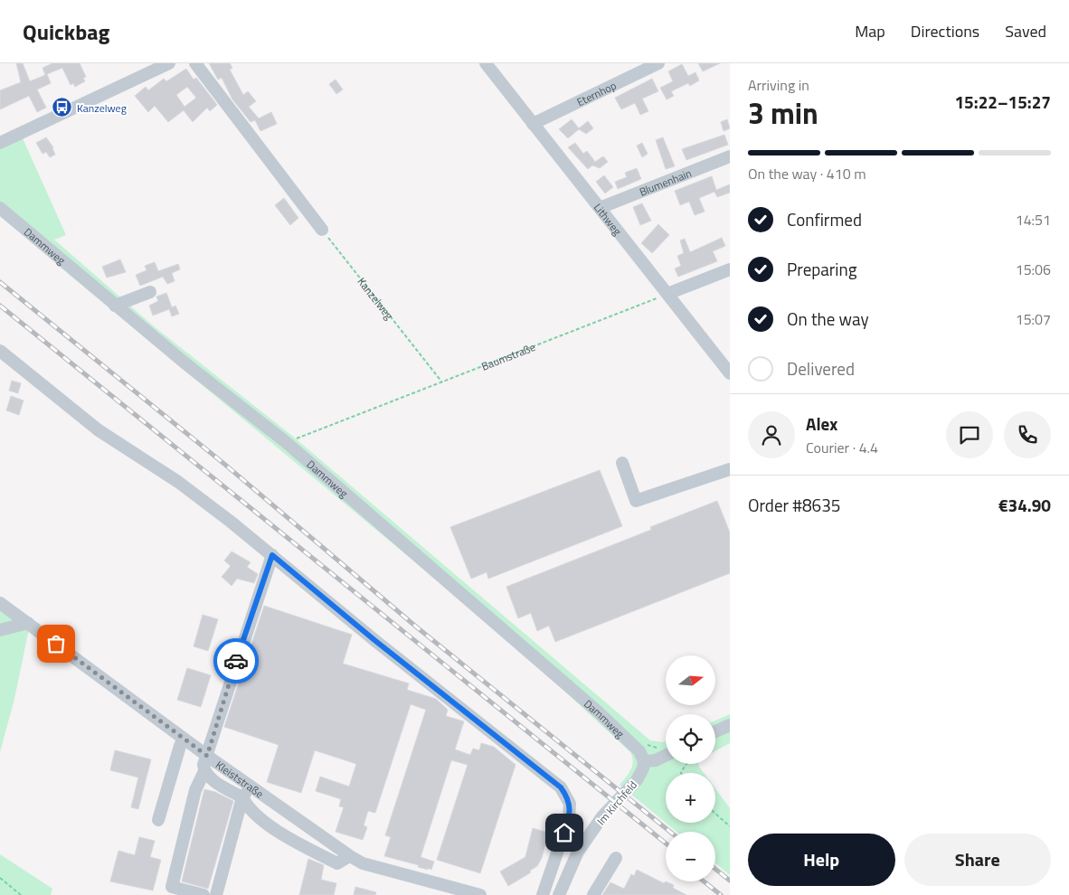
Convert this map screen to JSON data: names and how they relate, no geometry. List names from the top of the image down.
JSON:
{
  "streets": {
    "street": [
      "Eternhop",
      "Blumenhain",
      "Lithweg",
      "Dammweg",
      "Kleiststraße",
      "Im Kirchfeld"
    ],
    "path": ["Kanzelweg", "Baumstraße"]
  },
  "crossings": [
    ["Eternhop", "Lithweg"],
    ["Blumenhain", "Lithweg"],
    ["Lithweg", "Baumstraße"],
    ["Dammweg", "Baumstraße"],
    ["Dammweg", "Im Kirchfeld"],
    ["Kanzelweg", "Baumstraße"]
  ],
  "places": {
    "bus stop": ["Kanzelweg"]
  },
  "north": "right",
  "page": {
    "header": "Quickbag",
    "nav": ["Map", "Directions", "Saved"],
    "heading": ["3 min", "Arriving in", "15:22–15:27"],
    "panel": [
      "Alex",
      "Courier · 4.4",
      "Order #8635",
      "€34.90"
    ],
    "bar": "On the way · 410 m",
    "list": [
      ["Confirmed", "14:51"],
      ["Preparing", "15:06"],
      ["On the way", "15:07"],
      "Delivered"
    ],
    "map_buttons": ["+", "−"],
    "buttons": ["Help", "Share"]
  }
}
